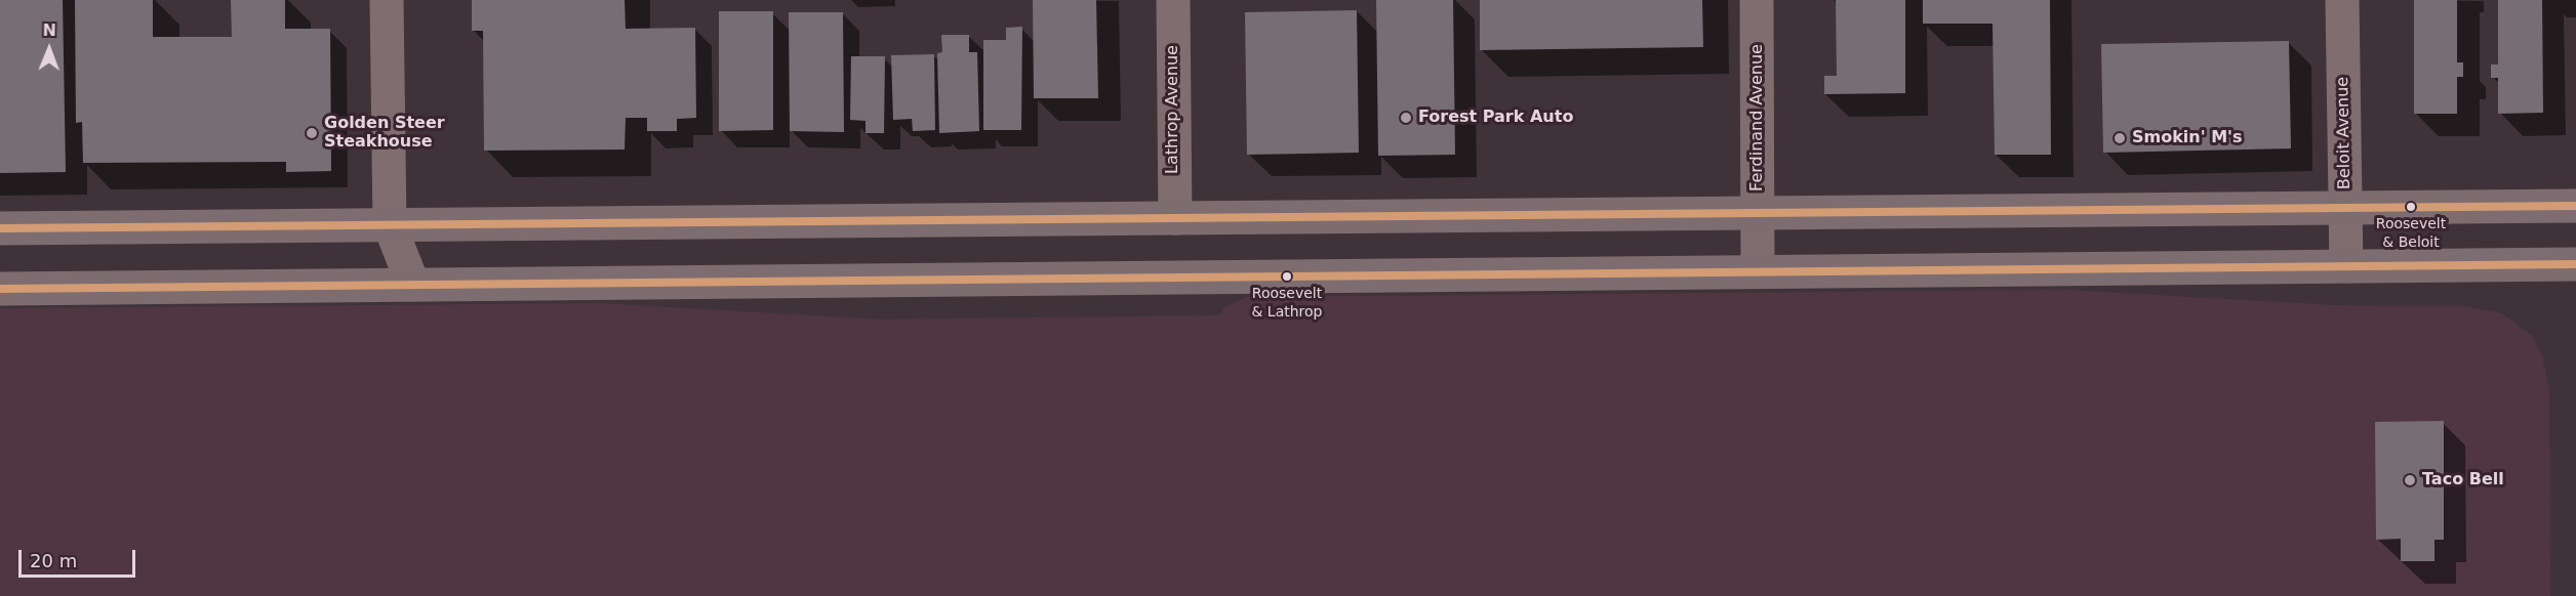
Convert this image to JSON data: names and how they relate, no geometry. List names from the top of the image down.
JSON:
{
  "streets": {
    "street": ["Lathrop Avenue", "Ferdinand Avenue", "Beloit Avenue"]
  },
  "places": [
    "Forest Park Auto",
    "Golden Steer Steakhouse",
    "Smokin' M's",
    "Roosevelt & Beloit",
    "Roosevelt & Lathrop",
    "Taco Bell"
  ],
  "scale_bar": "20 m",
  "north": "top"
}
